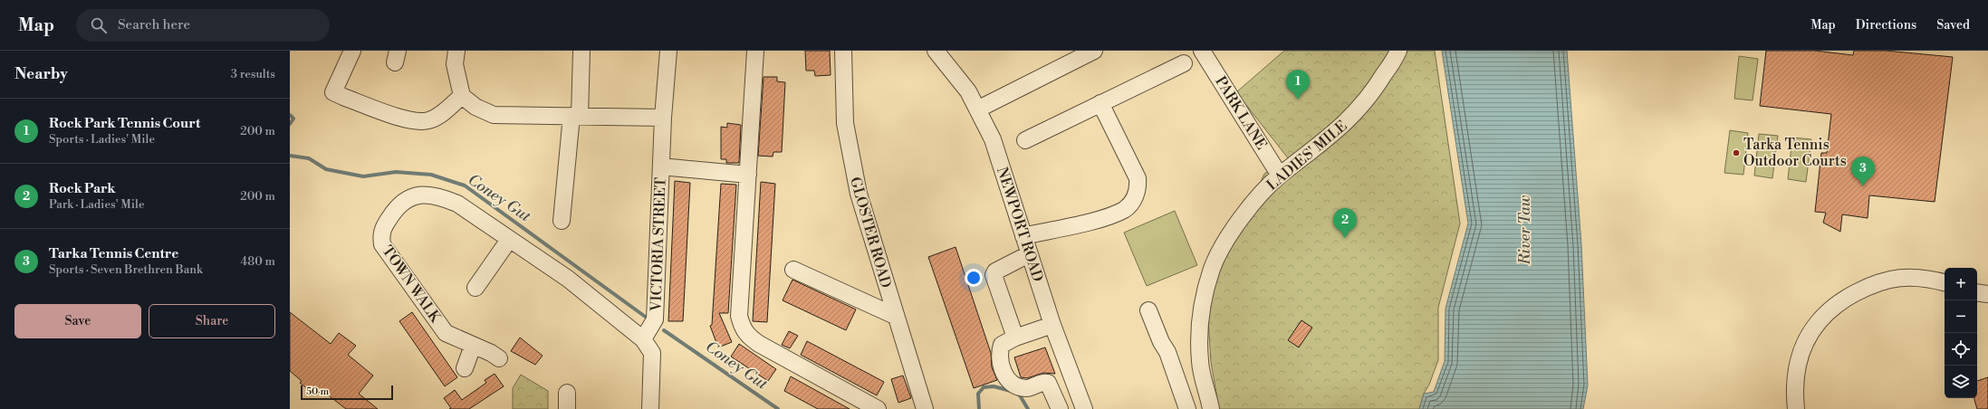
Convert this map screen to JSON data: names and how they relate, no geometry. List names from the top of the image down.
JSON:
{
  "streets": {
    "street": [
      "PARK LANE",
      "LADIES' MILE",
      "NEWPORT ROAD",
      "GLOSTER ROAD",
      "VICTORIA STREET",
      "TOWN WALK"
    ]
  },
  "crossings": [
    ["PARK LANE", "LADIES' MILE"],
    ["VICTORIA STREET", "TOWN WALK"]
  ],
  "water": ["Coney Gut", "River Taw"],
  "places": ["Tarka Tennis Outdoor Courts"],
  "scale_bar": "50 m",
  "page": {
    "header": "Map",
    "search": "Search here",
    "nav": ["Map", "Directions", "Saved"],
    "heading": ["Nearby", "3 results"],
    "pins": ["1", "3", "2"],
    "list": [
      {
        "mark": "1",
        "name": "Rock Park Tennis Court",
        "note": "Sports · Ladies' Mile",
        "value": "200 m"
      },
      {
        "mark": "2",
        "name": "Rock Park",
        "note": "Park · Ladies' Mile",
        "value": "200 m"
      },
      {
        "mark": "3",
        "name": "Tarka Tennis Centre",
        "note": "Sports · Seven Brethren Bank",
        "value": "480 m"
      }
    ],
    "map_buttons": ["+", "−"],
    "buttons": ["Save", "Share"],
    "scale": "50 m"
  }
}
